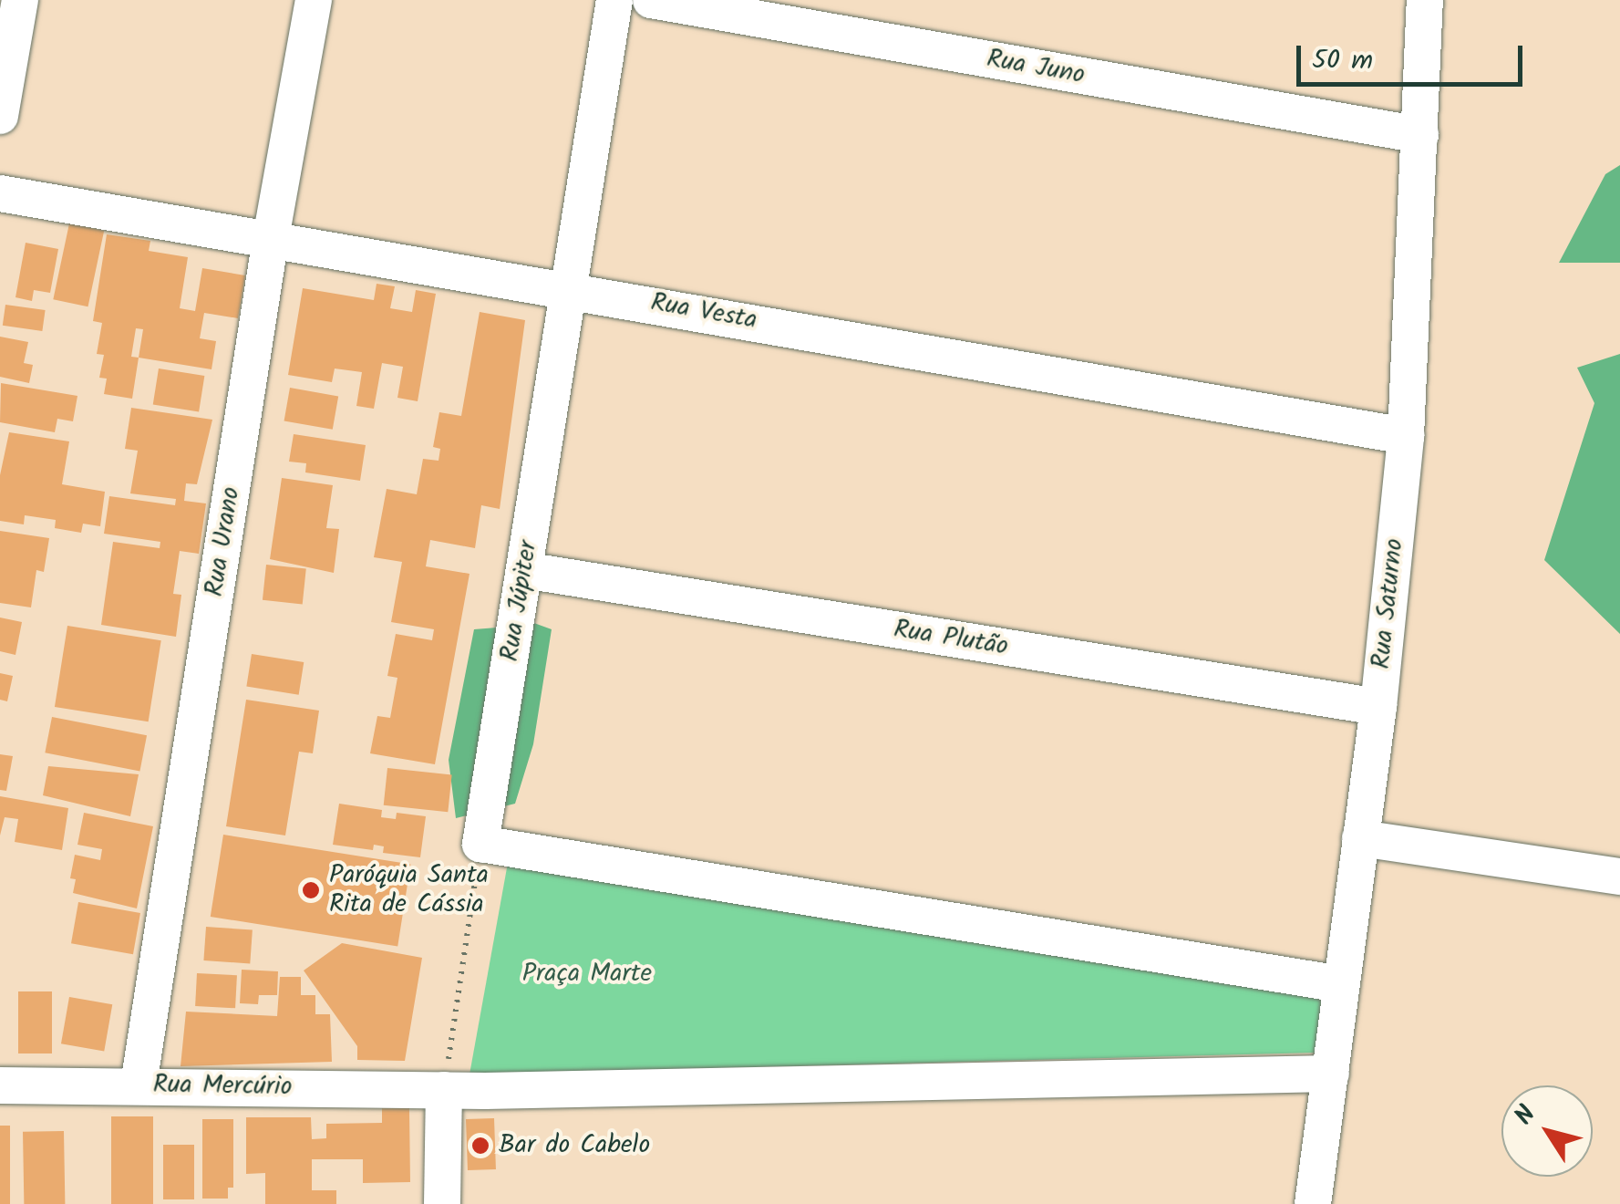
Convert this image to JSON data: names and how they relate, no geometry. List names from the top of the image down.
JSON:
{
  "streets": {
    "street": [
      "Rua Juno",
      "Rua Vesta",
      "Rua Urano",
      "Rua Júpiter",
      "Rua Saturno",
      "Rua Plutão",
      "Rua Mercúrio"
    ]
  },
  "crossings": [
    ["Rua Juno", "Rua Saturno"],
    ["Rua Vesta", "Rua Urano"],
    ["Rua Vesta", "Rua Júpiter"],
    ["Rua Vesta", "Rua Saturno"],
    ["Rua Urano", "Rua Mercúrio"],
    ["Rua Júpiter", "Rua Plutão"],
    ["Rua Saturno", "Rua Plutão"]
  ],
  "parks": ["Praça Marte"],
  "places": ["Paróquia Santa Rita de Cássia", "Bar do Cabelo"],
  "scale_bar": "50 m",
  "north": "top left"
}
